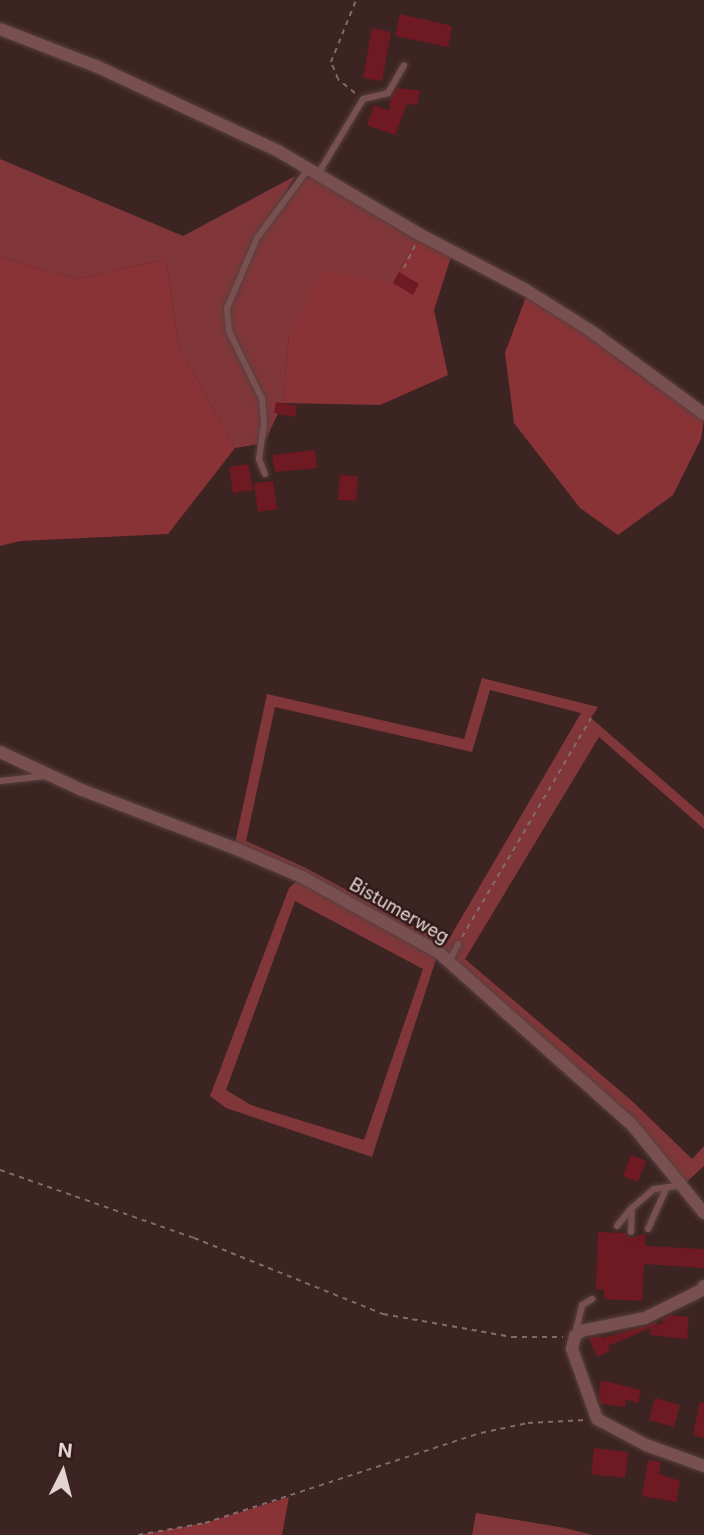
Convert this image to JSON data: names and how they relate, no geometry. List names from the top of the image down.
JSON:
{
  "streets": {
    "street": ["Bistumerweg"]
  },
  "north": "top"
}
